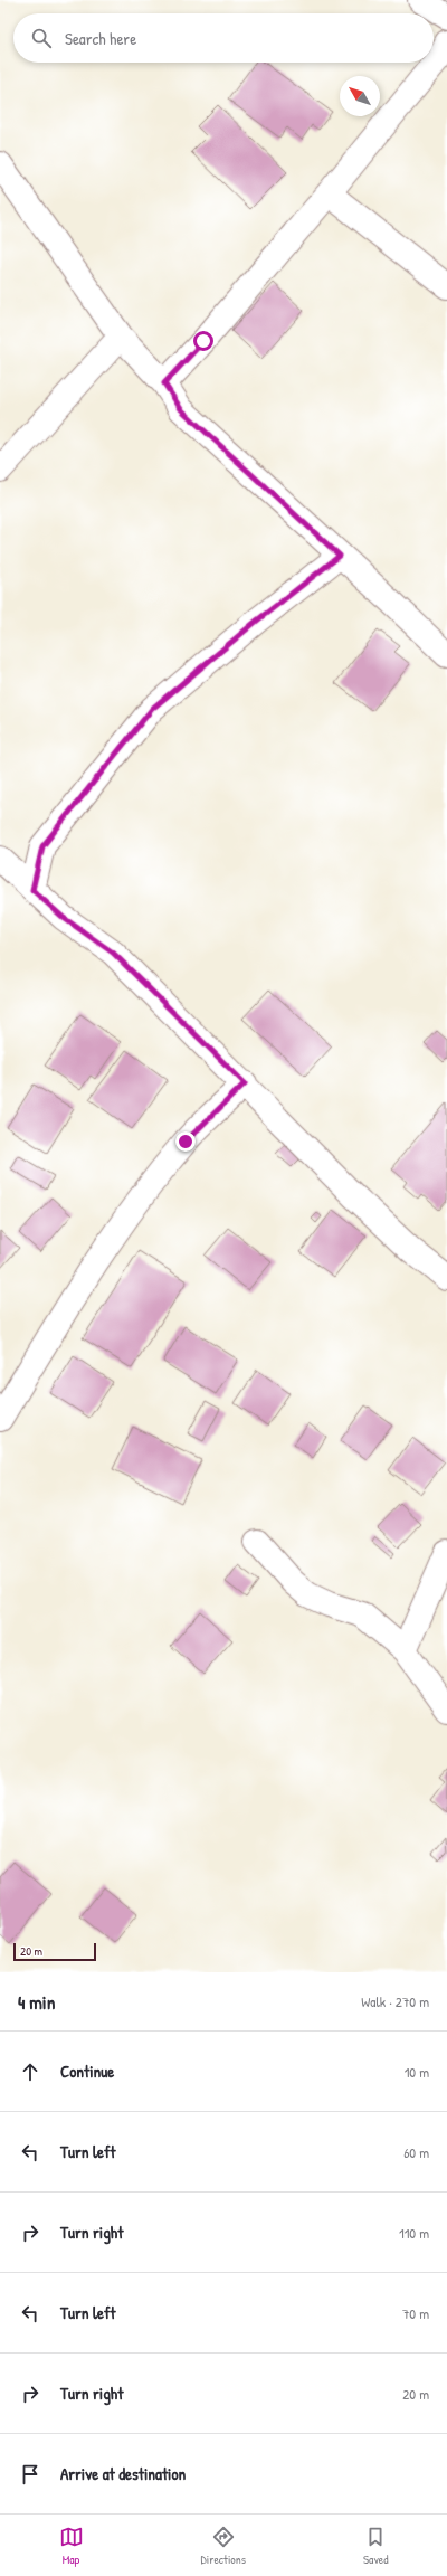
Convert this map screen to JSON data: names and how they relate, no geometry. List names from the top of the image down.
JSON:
{
  "scale_bar": "20 m",
  "north": "top left",
  "page": {
    "search": "Search here",
    "scale": "20 m",
    "heading": ["4 min", "Walk · 270 m"],
    "list": [
      ["Continue", "10 m"],
      ["Turn left", "60 m"],
      ["Turn right", "110 m"],
      ["Turn left", "70 m"],
      ["Turn right", "20 m"],
      "Arrive at destination"
    ],
    "nav": ["Map", "Directions", "Saved"]
  }
}
